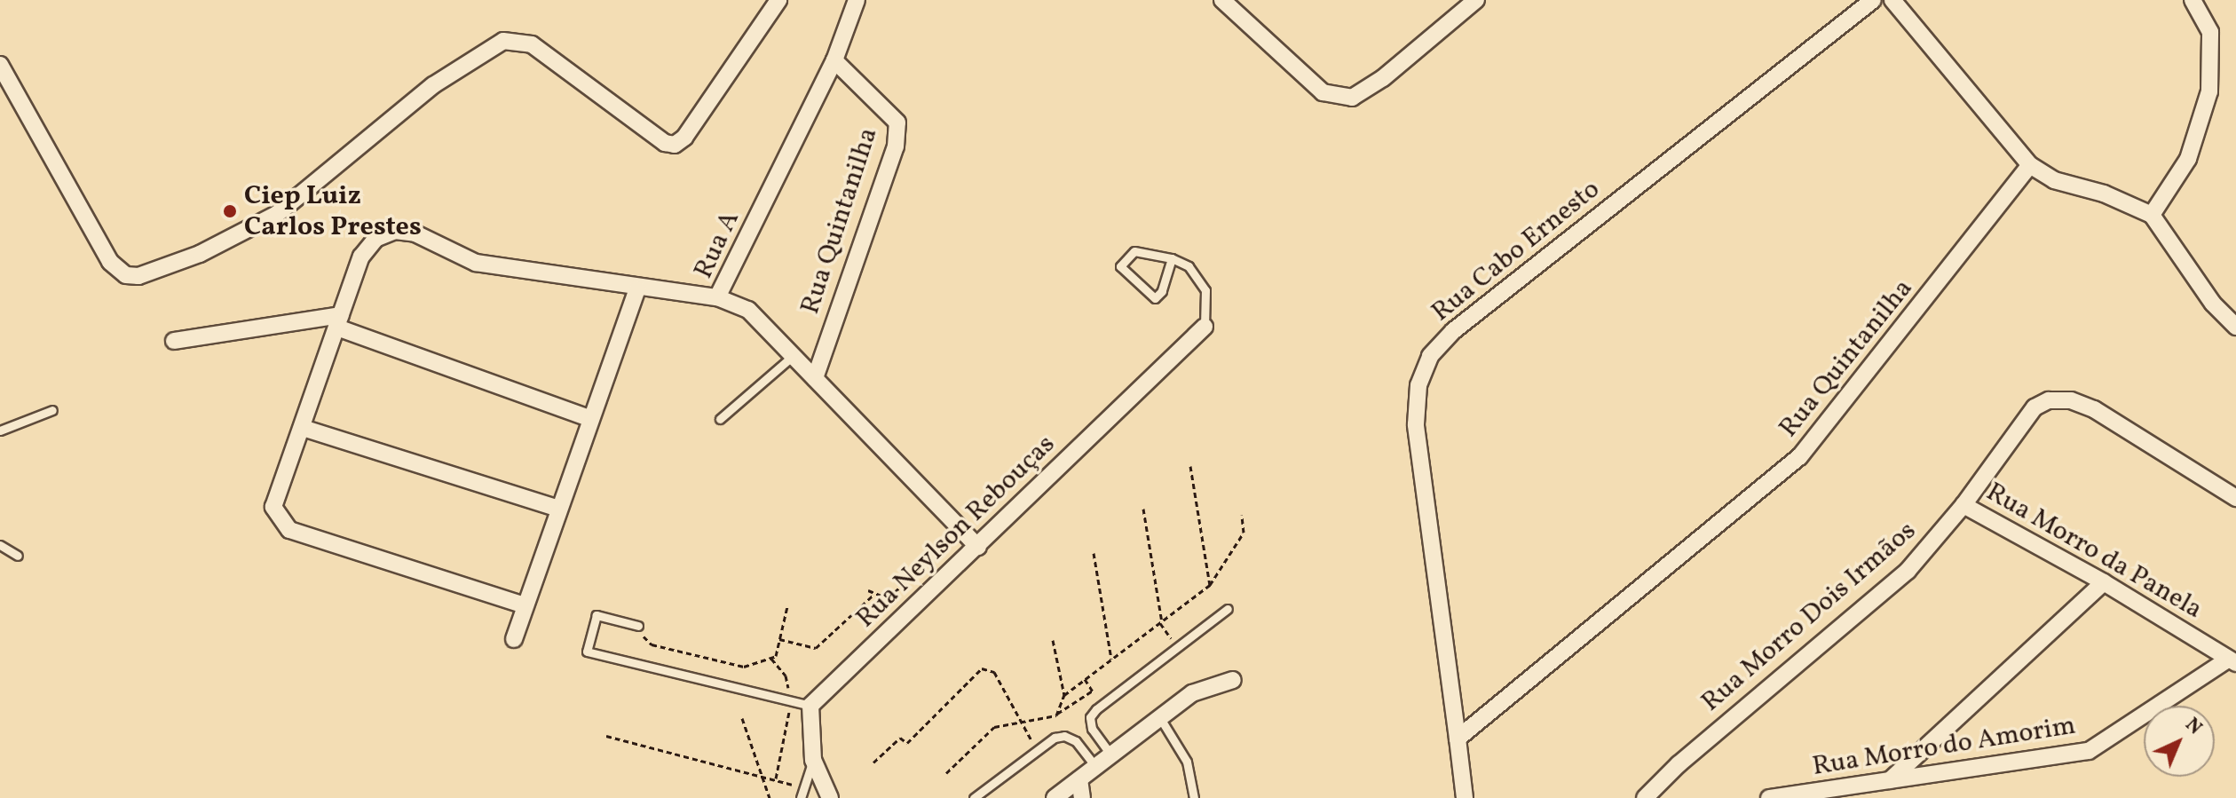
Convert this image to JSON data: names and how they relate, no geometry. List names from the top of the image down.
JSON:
{
  "streets": {
    "street": [
      "Rua Quintanilha",
      "Rua A",
      "Rua Cabo Ernesto",
      "Rua Neylson Rebouças",
      "Rua Morro da Panela",
      "Rua Morro Dois Irmãos",
      "Rua Morro do Amorim"
    ]
  },
  "crossings": [
    ["Rua Quintanilha", "Rua A"],
    ["Rua Quintanilha", "Rua Cabo Ernesto"],
    ["Rua A", "Rua Neylson Rebouças"],
    ["Rua Morro da Panela", "Rua Morro Dois Irmãos"],
    ["Rua Morro da Panela", "Rua Morro do Amorim"]
  ],
  "places": ["Ciep Luiz Carlos Prestes"],
  "north": "top right"
}
